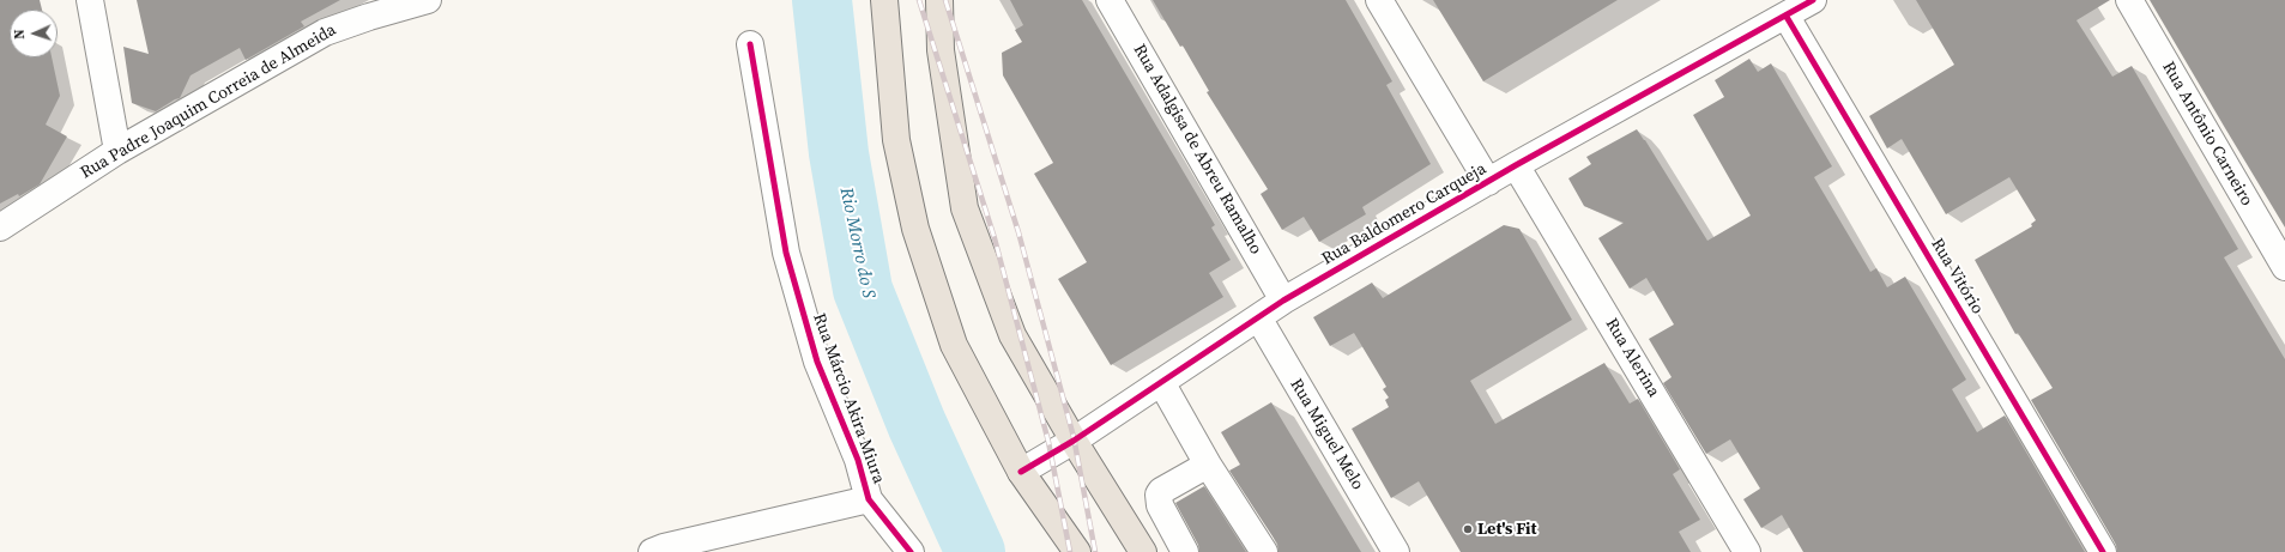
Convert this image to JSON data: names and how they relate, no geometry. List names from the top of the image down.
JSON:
{
  "streets": {
    "street": [
      "Rua Padre Joaquim Correia de Almeida",
      "Rua Antônio Carneiro",
      "Rua Adalgisa de Abreu Ramalho",
      "Rua Baldomero Carqueja",
      "Rua Vitório",
      "Rua Alerina",
      "Rua Márcio Akira Miura",
      "Rua Miguel Melo"
    ]
  },
  "crossings": [
    ["Rua Adalgisa de Abreu Ramalho", "Rua Baldomero Carqueja"],
    ["Rua Baldomero Carqueja", "Rua Vitório"],
    ["Rua Baldomero Carqueja", "Rua Alerina"],
    ["Rua Baldomero Carqueja", "Rua Miguel Melo"]
  ],
  "water": ["Rio Morro do S"],
  "places": ["Let's Fit"],
  "north": "left"
}
